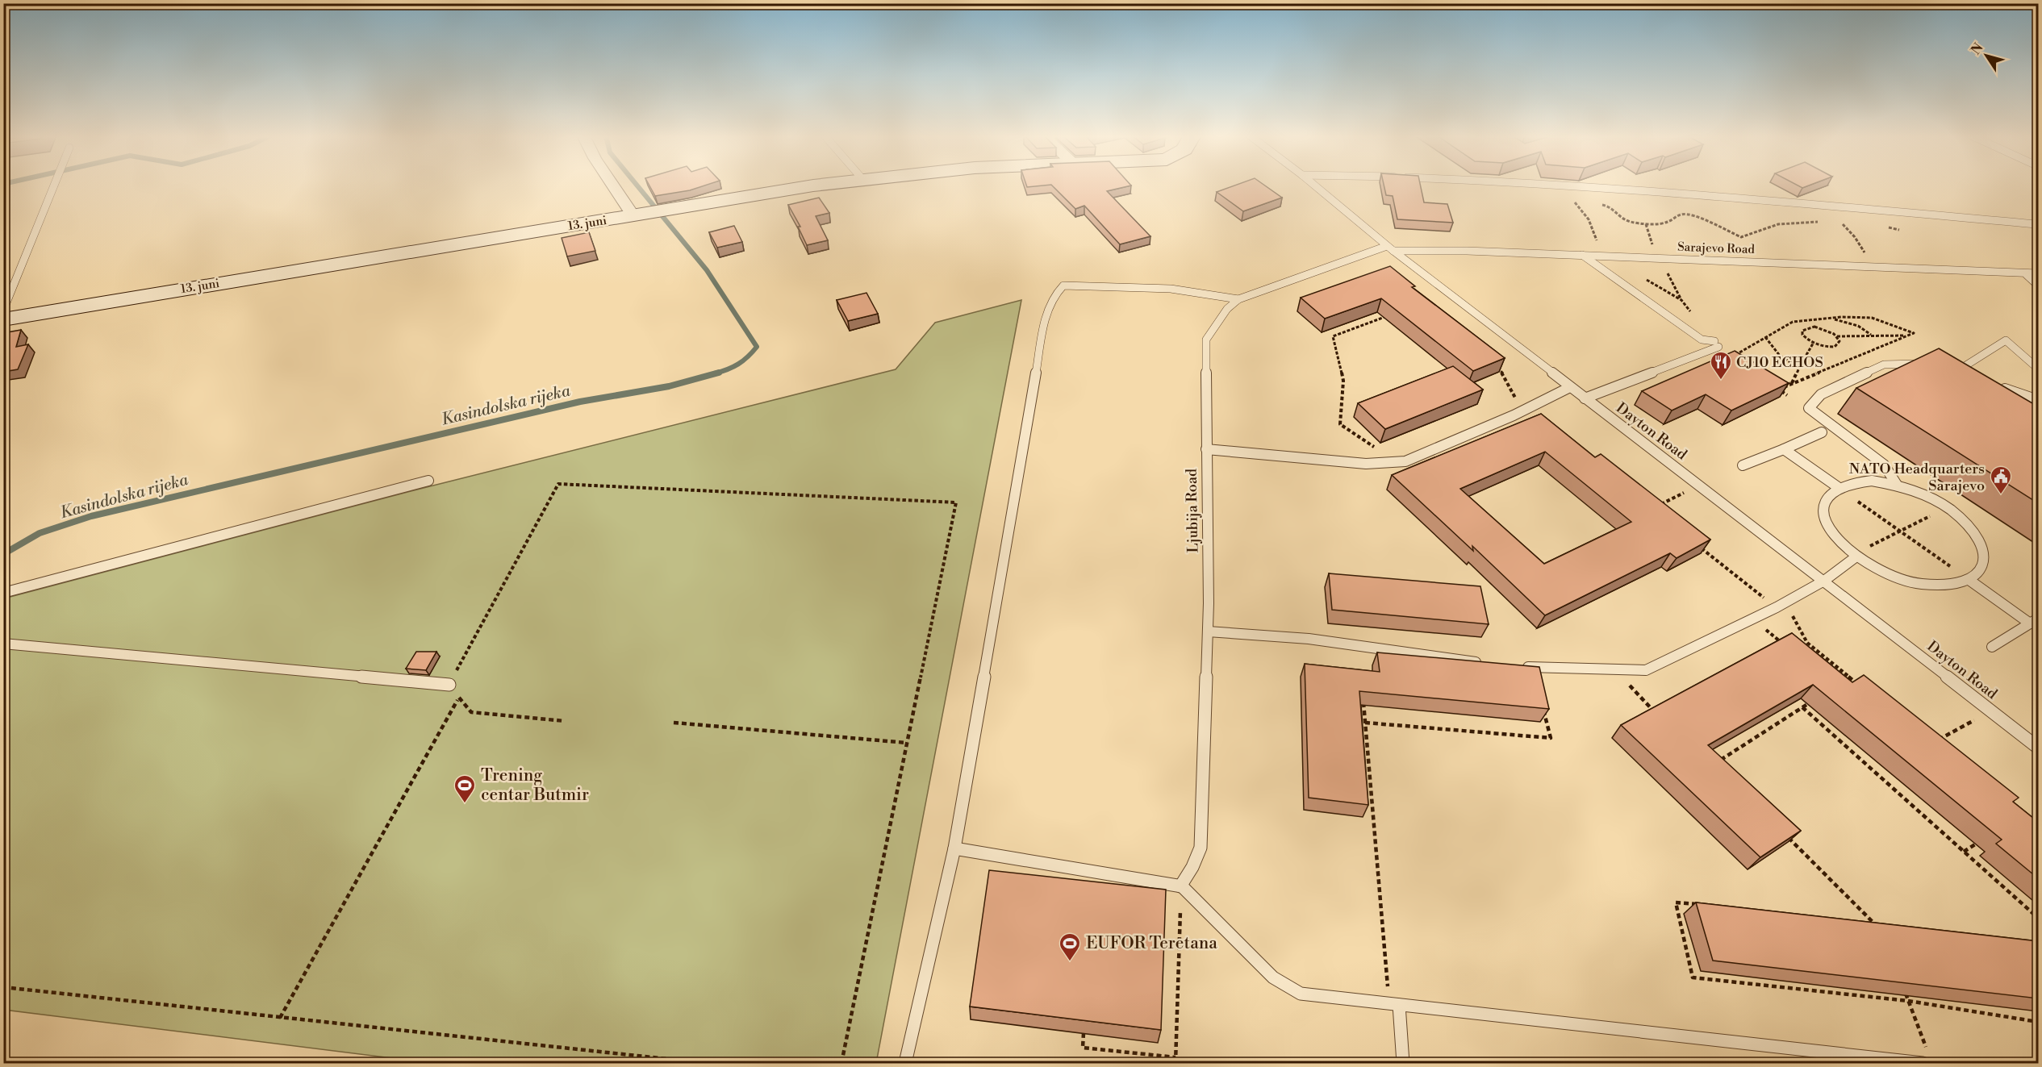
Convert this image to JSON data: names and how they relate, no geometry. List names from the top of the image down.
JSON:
{
  "streets": {
    "street": ["13. juni"],
    "lane": ["Sarajevo Road", "Dayton Road", "Ljubija Road"]
  },
  "crossings": [
    ["Sarajevo Road", "Dayton Road"],
    ["Sarajevo Road", "Ljubija Road"],
    ["Dayton Road", "Ljubija Road"]
  ],
  "water": ["Kasindolska rijeka"],
  "places": {
    "restaurant": ["CJ10 ECHOS"],
    "public building": ["NATO Headquarters Sarajevo"],
    "sports": ["Trening centar Butmir", "EUFOR Teretana"]
  },
  "north": "top left"
}
